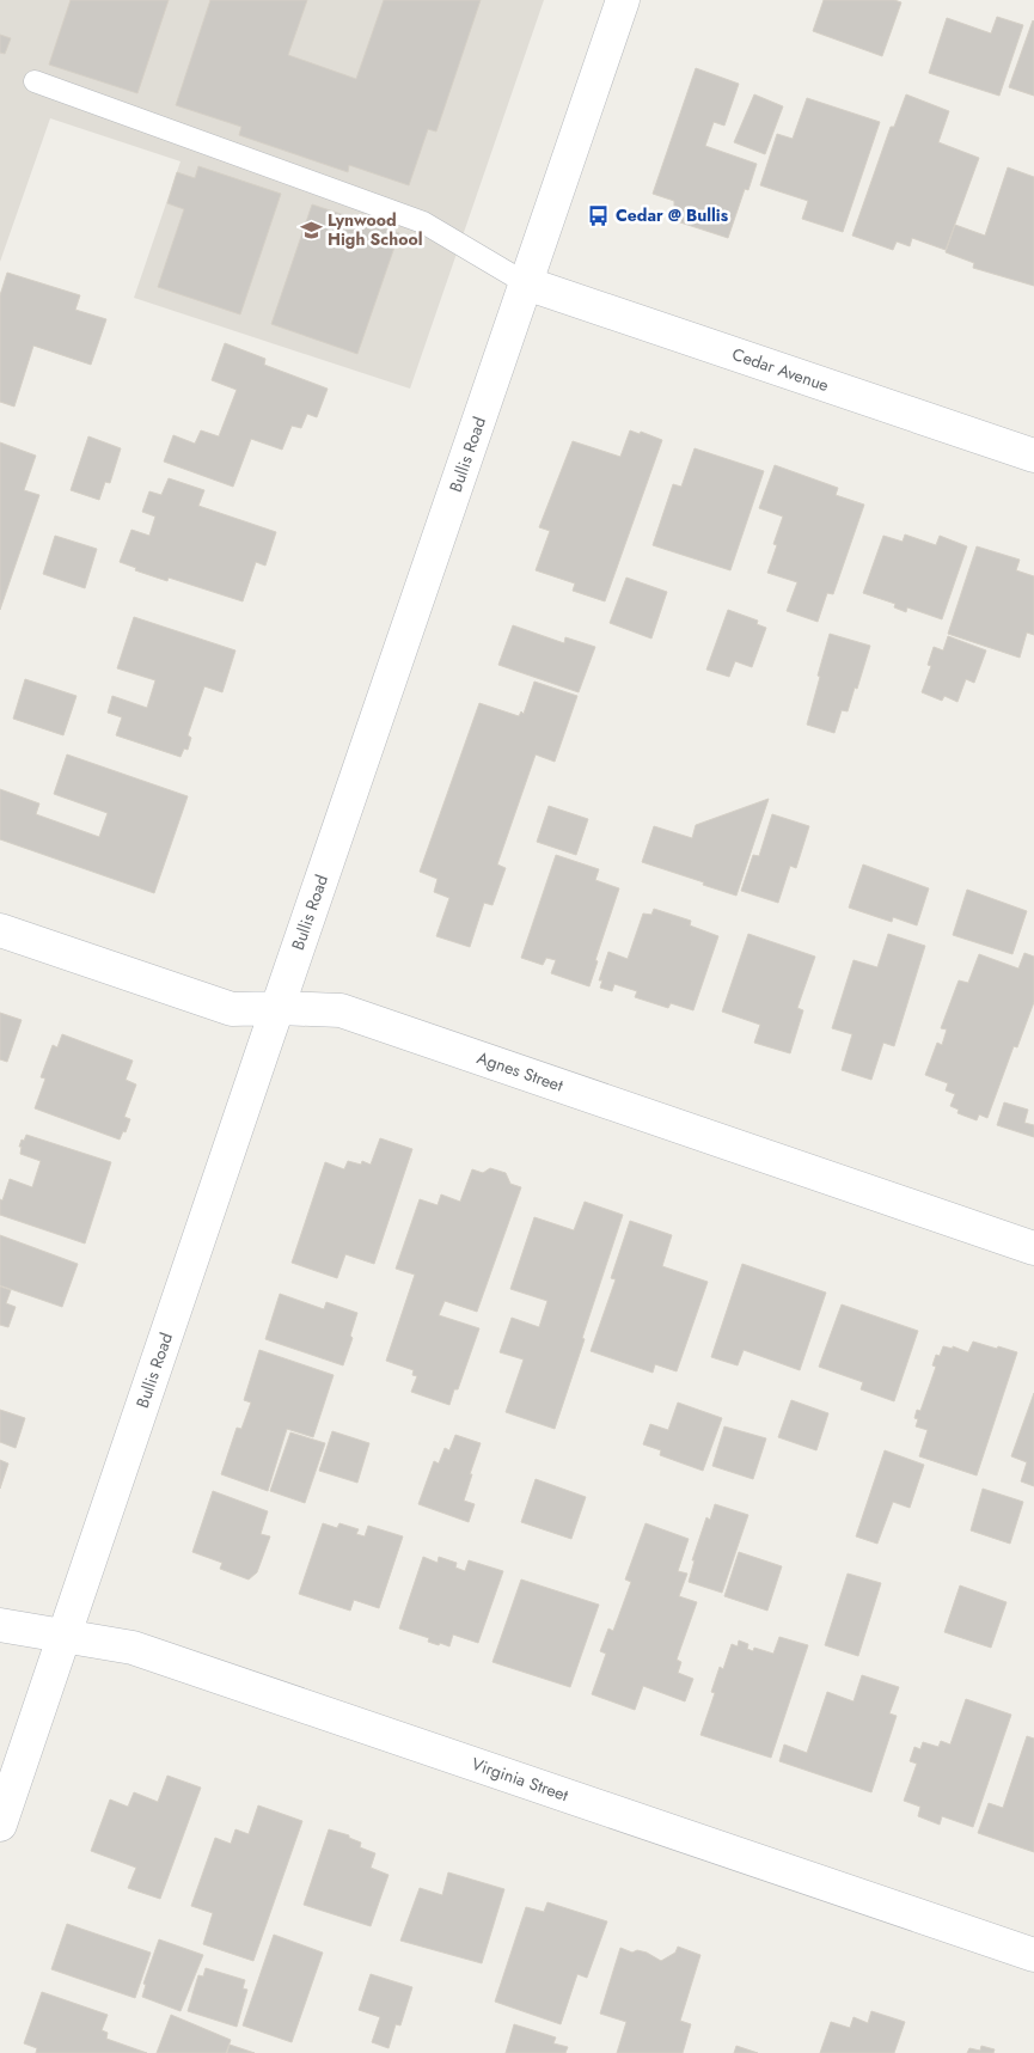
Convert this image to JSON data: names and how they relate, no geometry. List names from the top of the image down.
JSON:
{
  "streets": {
    "street": [
      "Cedar Avenue",
      "Bullis Road",
      "Agnes Street",
      "Virginia Street"
    ]
  },
  "crossings": [
    ["Cedar Avenue", "Bullis Road"],
    ["Bullis Road", "Agnes Street"],
    ["Bullis Road", "Virginia Street"]
  ],
  "places": {
    "bus stop": ["Cedar @ Bullis"],
    "school or university": ["Lynwood High School"]
  }
}
